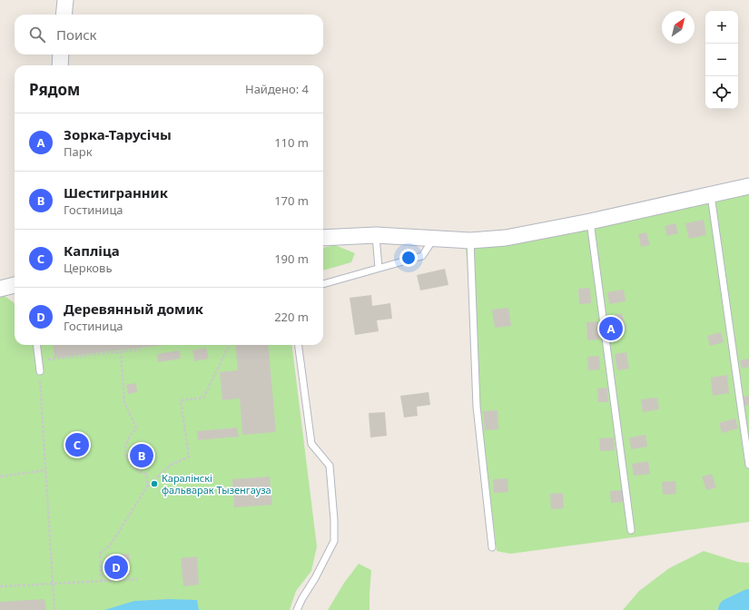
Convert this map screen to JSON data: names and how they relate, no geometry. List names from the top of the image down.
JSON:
{
  "places": ["Каралінскі фальварак Тызенгауза"],
  "north": "top right",
  "page": {
    "map_buttons": ["+", "−"],
    "search": "Поиск",
    "heading": ["Рядом", "Найдено: 4"],
    "list": [
      {
        "mark": "A",
        "name": "Зорка-Тарусічы",
        "note": "Парк",
        "value": "110 m"
      },
      {
        "mark": "B",
        "name": "Шестигранник",
        "note": "Гостиница",
        "value": "170 m"
      },
      {
        "mark": "C",
        "name": "Капліца",
        "note": "Церковь",
        "value": "190 m"
      },
      {
        "mark": "D",
        "name": "Деревянный домик",
        "note": "Гостиница",
        "value": "220 m"
      }
    ],
    "pins": [
      "A",
      "C",
      "B",
      "D"
    ]
  }
}
